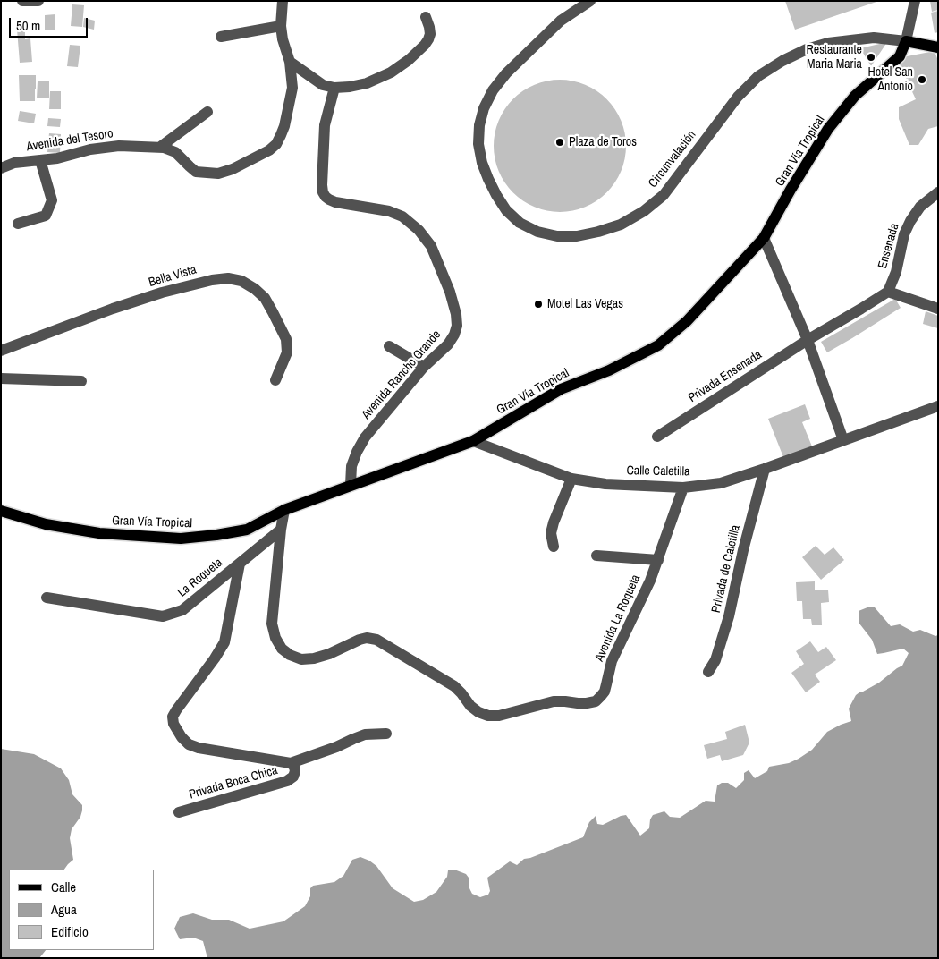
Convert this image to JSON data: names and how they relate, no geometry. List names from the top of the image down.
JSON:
{
  "streets": {
    "main road": ["Gran Vía Tropical"],
    "street": [
      "Avenida del Tesoro",
      "Circunvalación",
      "Ensenada",
      "Bella Vista",
      "Avenida Rancho Grande",
      "Privada Ensenada",
      "Calle Caletilla",
      "Privada de Caletilla",
      "La Roqueta",
      "Avenida La Roqueta",
      "Privada Boca Chica"
    ]
  },
  "crossings": [
    ["Gran Vía Tropical", "Circunvalación"],
    ["Gran Vía Tropical", "Avenida Rancho Grande"],
    ["Gran Vía Tropical", "Calle Caletilla"],
    ["Gran Vía Tropical", "Avenida La Roqueta"],
    ["Calle Caletilla", "Privada de Caletilla"],
    ["Calle Caletilla", "Avenida La Roqueta"],
    ["La Roqueta", "Avenida La Roqueta"],
    ["La Roqueta", "Privada Boca Chica"]
  ],
  "places": [
    "Restaurante Maria Maria",
    "Hotel San Antonio",
    "Plaza de Toros",
    "Motel Las Vegas"
  ],
  "legend": ["Calle", "Agua", "Edificio"],
  "scale_bar": "50 m"
}
